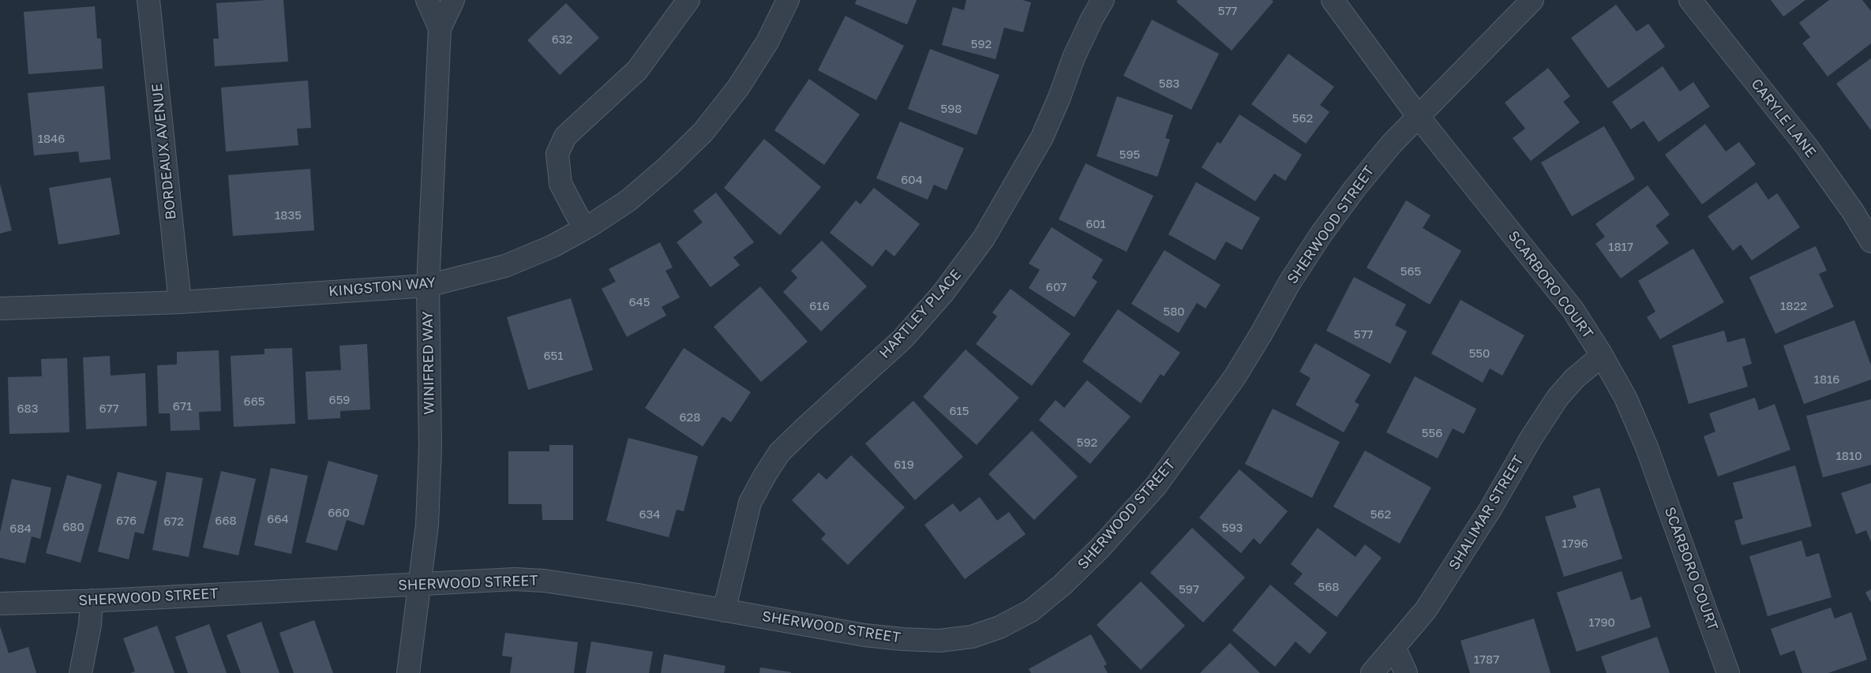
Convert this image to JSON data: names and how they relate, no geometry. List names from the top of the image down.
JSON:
{
  "streets": {
    "street": [
      "CARYLE LANE",
      "BORDEAUX AVENUE",
      "SHERWOOD STREET",
      "SCARBORO COURT",
      "KINGSTON WAY",
      "HARTLEY PLACE",
      "WINIFRED WAY",
      "SHALIMAR STREET"
    ]
  },
  "crossings": [
    ["BORDEAUX AVENUE", "KINGSTON WAY"],
    ["SHERWOOD STREET", "SCARBORO COURT"],
    ["SHERWOOD STREET", "HARTLEY PLACE"],
    ["SHERWOOD STREET", "WINIFRED WAY"],
    ["SCARBORO COURT", "SHALIMAR STREET"],
    ["KINGSTON WAY", "WINIFRED WAY"]
  ],
  "house_numbers": [
    "577",
    "632",
    "592",
    "583",
    "598",
    "562",
    "1846",
    "595",
    "604",
    "1835",
    "601",
    "1817",
    "565",
    "607",
    "645",
    "616",
    "1822",
    "580",
    "577",
    "550",
    "651",
    "1816",
    "659",
    "665",
    "671",
    "683",
    "677",
    "615",
    "628",
    "556",
    "592",
    "1810",
    "619",
    "660",
    "634",
    "562",
    "664",
    "676",
    "668",
    "672",
    "680",
    "593",
    "684",
    "1796",
    "568",
    "597",
    "1790",
    "1787"
  ]
}
